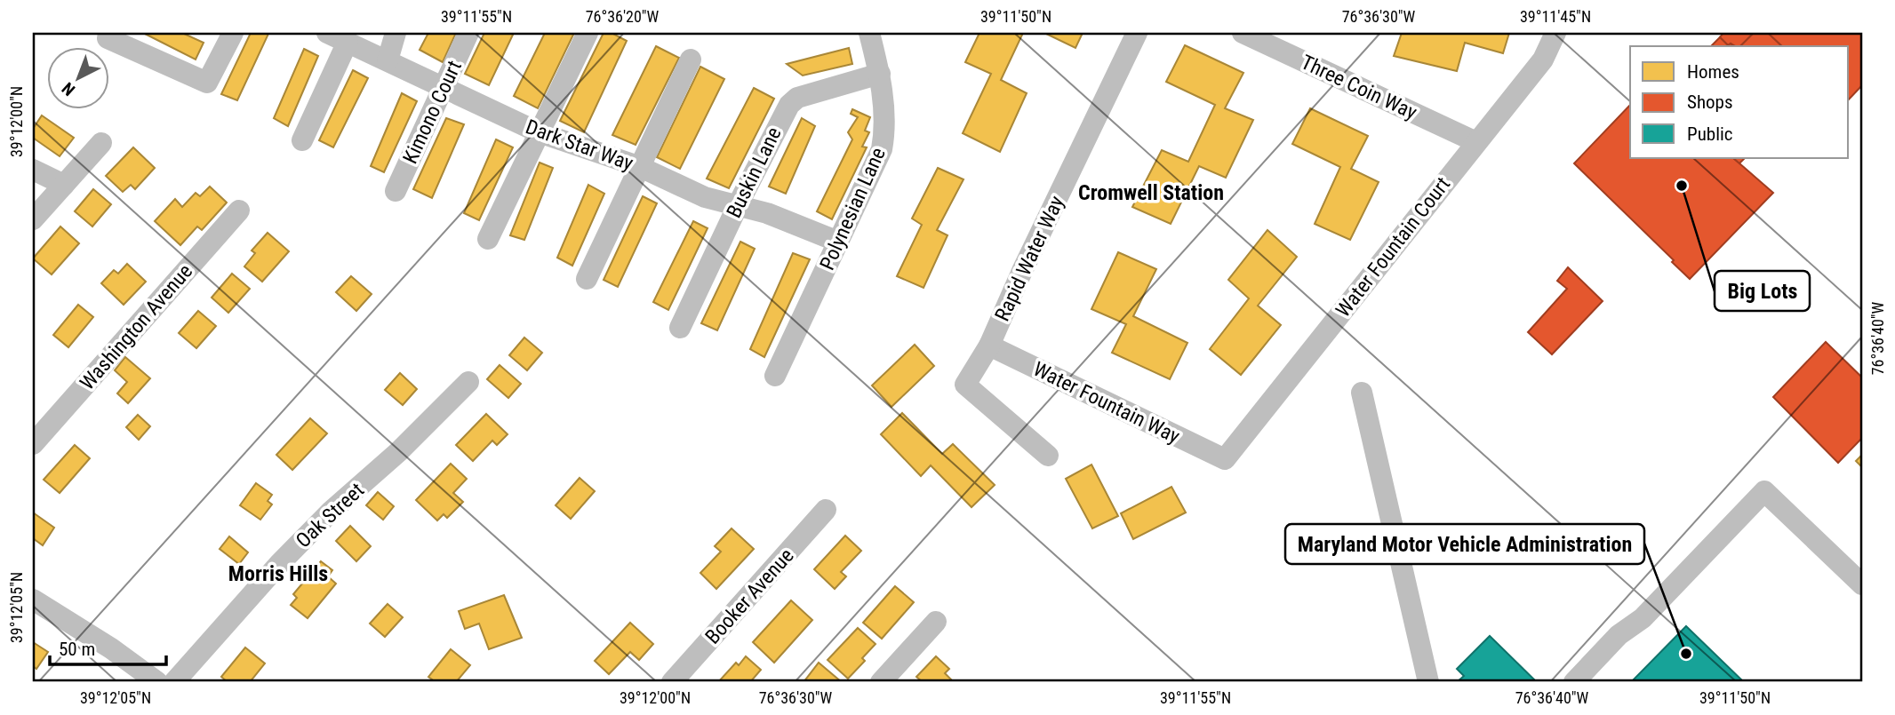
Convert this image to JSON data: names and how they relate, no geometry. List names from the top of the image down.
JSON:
{
  "streets": {
    "street": [
      "Three Coin Way",
      "Kimono Court",
      "Dark Star Way",
      "Buskin Lane",
      "Polynesian Lane",
      "Water Fountain Court",
      "Rapid Water Way",
      "Washington Avenue",
      "Water Fountain Way",
      "Oak Street",
      "Booker Avenue"
    ]
  },
  "crossings": [
    ["Three Coin Way", "Water Fountain Court"],
    ["Kimono Court", "Dark Star Way"],
    ["Dark Star Way", "Buskin Lane"],
    ["Dark Star Way", "Polynesian Lane"],
    ["Buskin Lane", "Polynesian Lane"],
    ["Water Fountain Court", "Water Fountain Way"],
    ["Rapid Water Way", "Water Fountain Way"]
  ],
  "districts": ["Cromwell Station", "Morris Hills"],
  "places": ["Big Lots", "Maryland Motor Vehicle Administration"],
  "legend": ["Homes", "Shops", "Public"],
  "scale_bar": "50 m",
  "north": "bottom left",
  "coordinates": [
    "39°11'55\"N",
    "76°36'20\"W",
    "39°11'50\"N",
    "76°36'30\"W",
    "39°11'45\"N",
    "39°12'00\"N",
    "76°36'40\"W",
    "39°12'05\"N"
  ]
}
